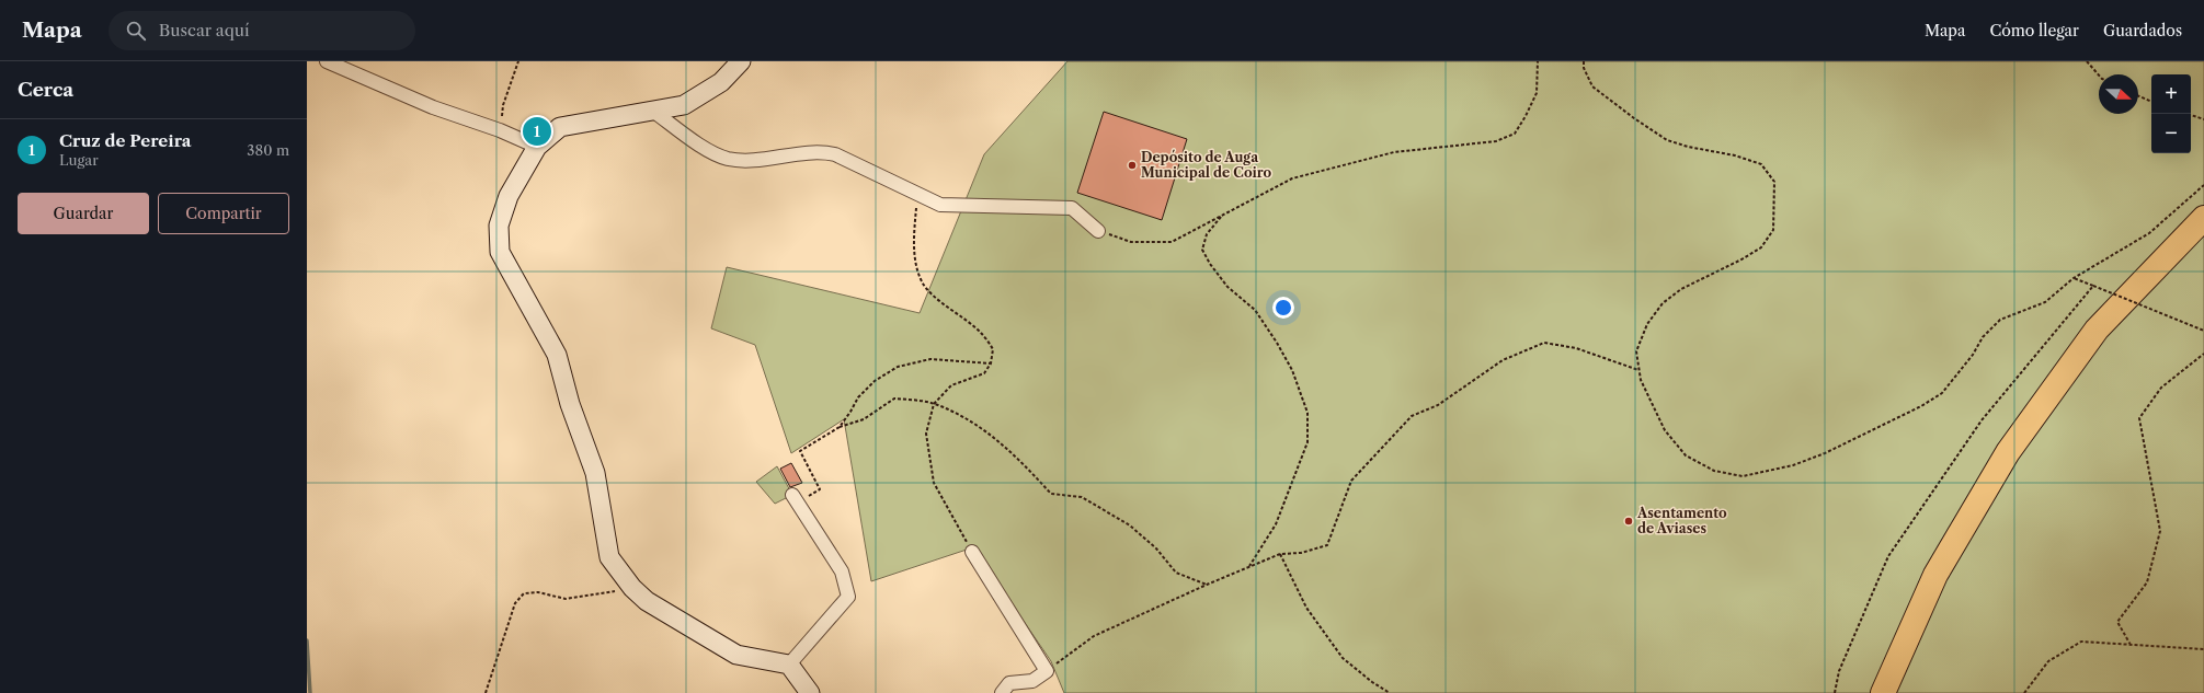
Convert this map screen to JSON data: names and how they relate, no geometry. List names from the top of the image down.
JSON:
{
  "places": ["Depósito de Auga Municipal de Coiro", "Asentamento de Aviases"],
  "north": "right",
  "page": {
    "header": "Mapa",
    "search": "Buscar aquí",
    "nav": ["Mapa", "Cómo llegar", "Guardados"],
    "heading": "Cerca",
    "map_buttons": ["+", "−"],
    "pins": "1",
    "list": [
      {
        "mark": "1",
        "name": "Cruz de Pereira",
        "note": "Lugar",
        "value": "380 m"
      }
    ],
    "buttons": ["Guardar", "Compartir"]
  }
}
